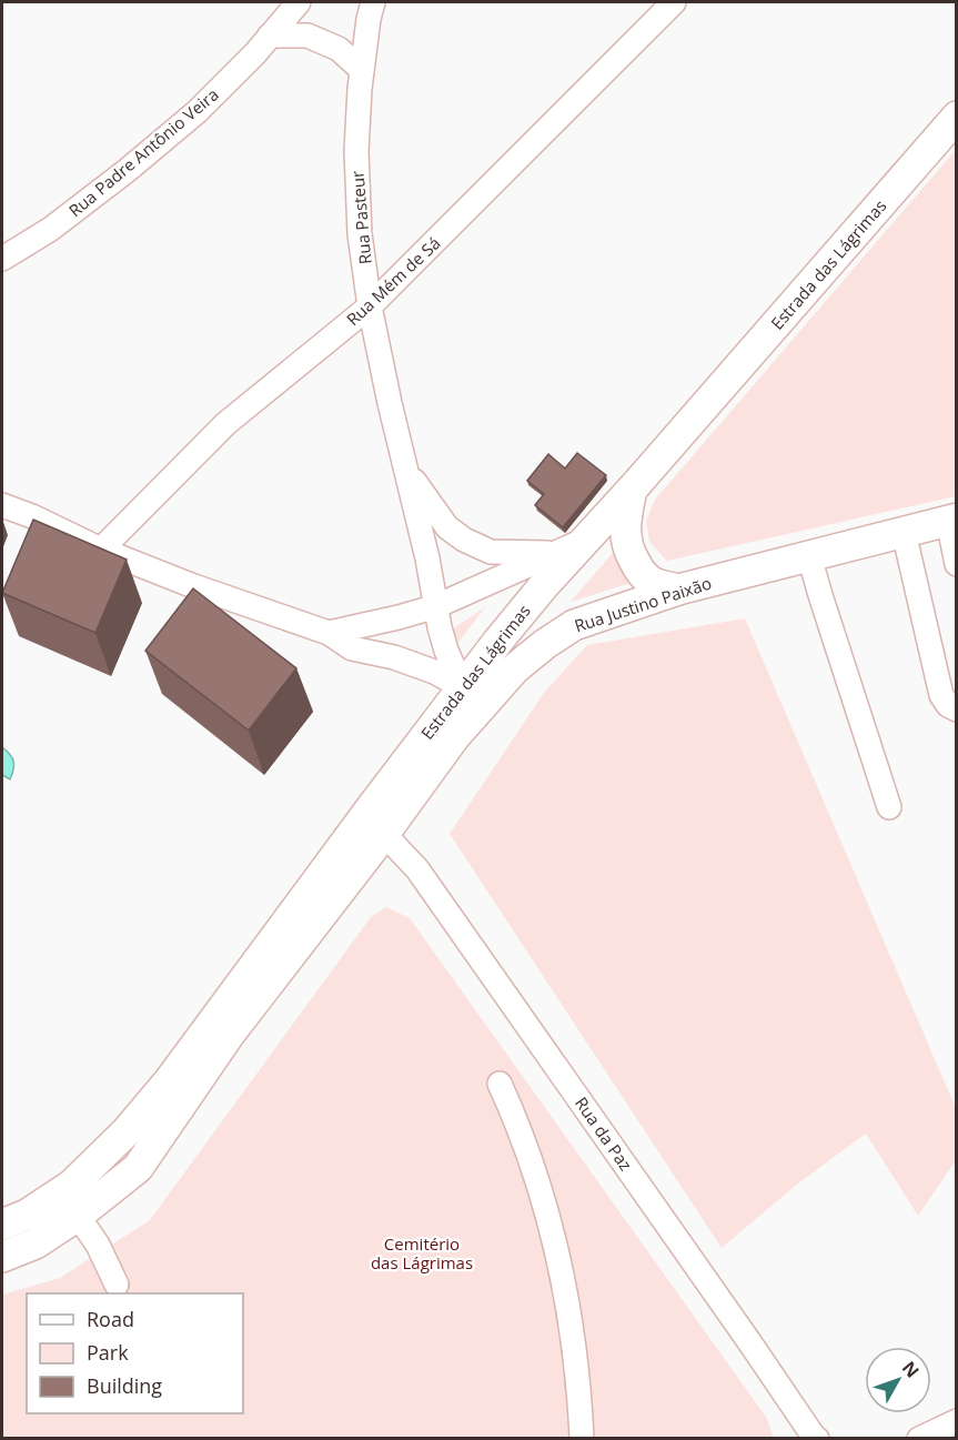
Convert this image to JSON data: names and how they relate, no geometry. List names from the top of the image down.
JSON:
{
  "streets": {
    "main road": ["Estrada das Lágrimas", "Rua Justino Paixão"],
    "street": [
      "Rua Padre Antônio Veira",
      "Rua Pasteur",
      "Rua Mém de Sá",
      "Rua da Paz"
    ]
  },
  "crossings": [
    ["Rua Pasteur", "Estrada das Lágrimas"],
    ["Rua Pasteur", "Rua Mém de Sá"],
    ["Rua Pasteur", "Rua Justino Paixão"],
    ["Estrada das Lágrimas", "Rua Justino Paixão"],
    ["Estrada das Lágrimas", "Rua da Paz"]
  ],
  "parks": ["Cemitério das Lágrimas"],
  "legend": ["Road", "Park", "Building"],
  "north": "top right"
}
